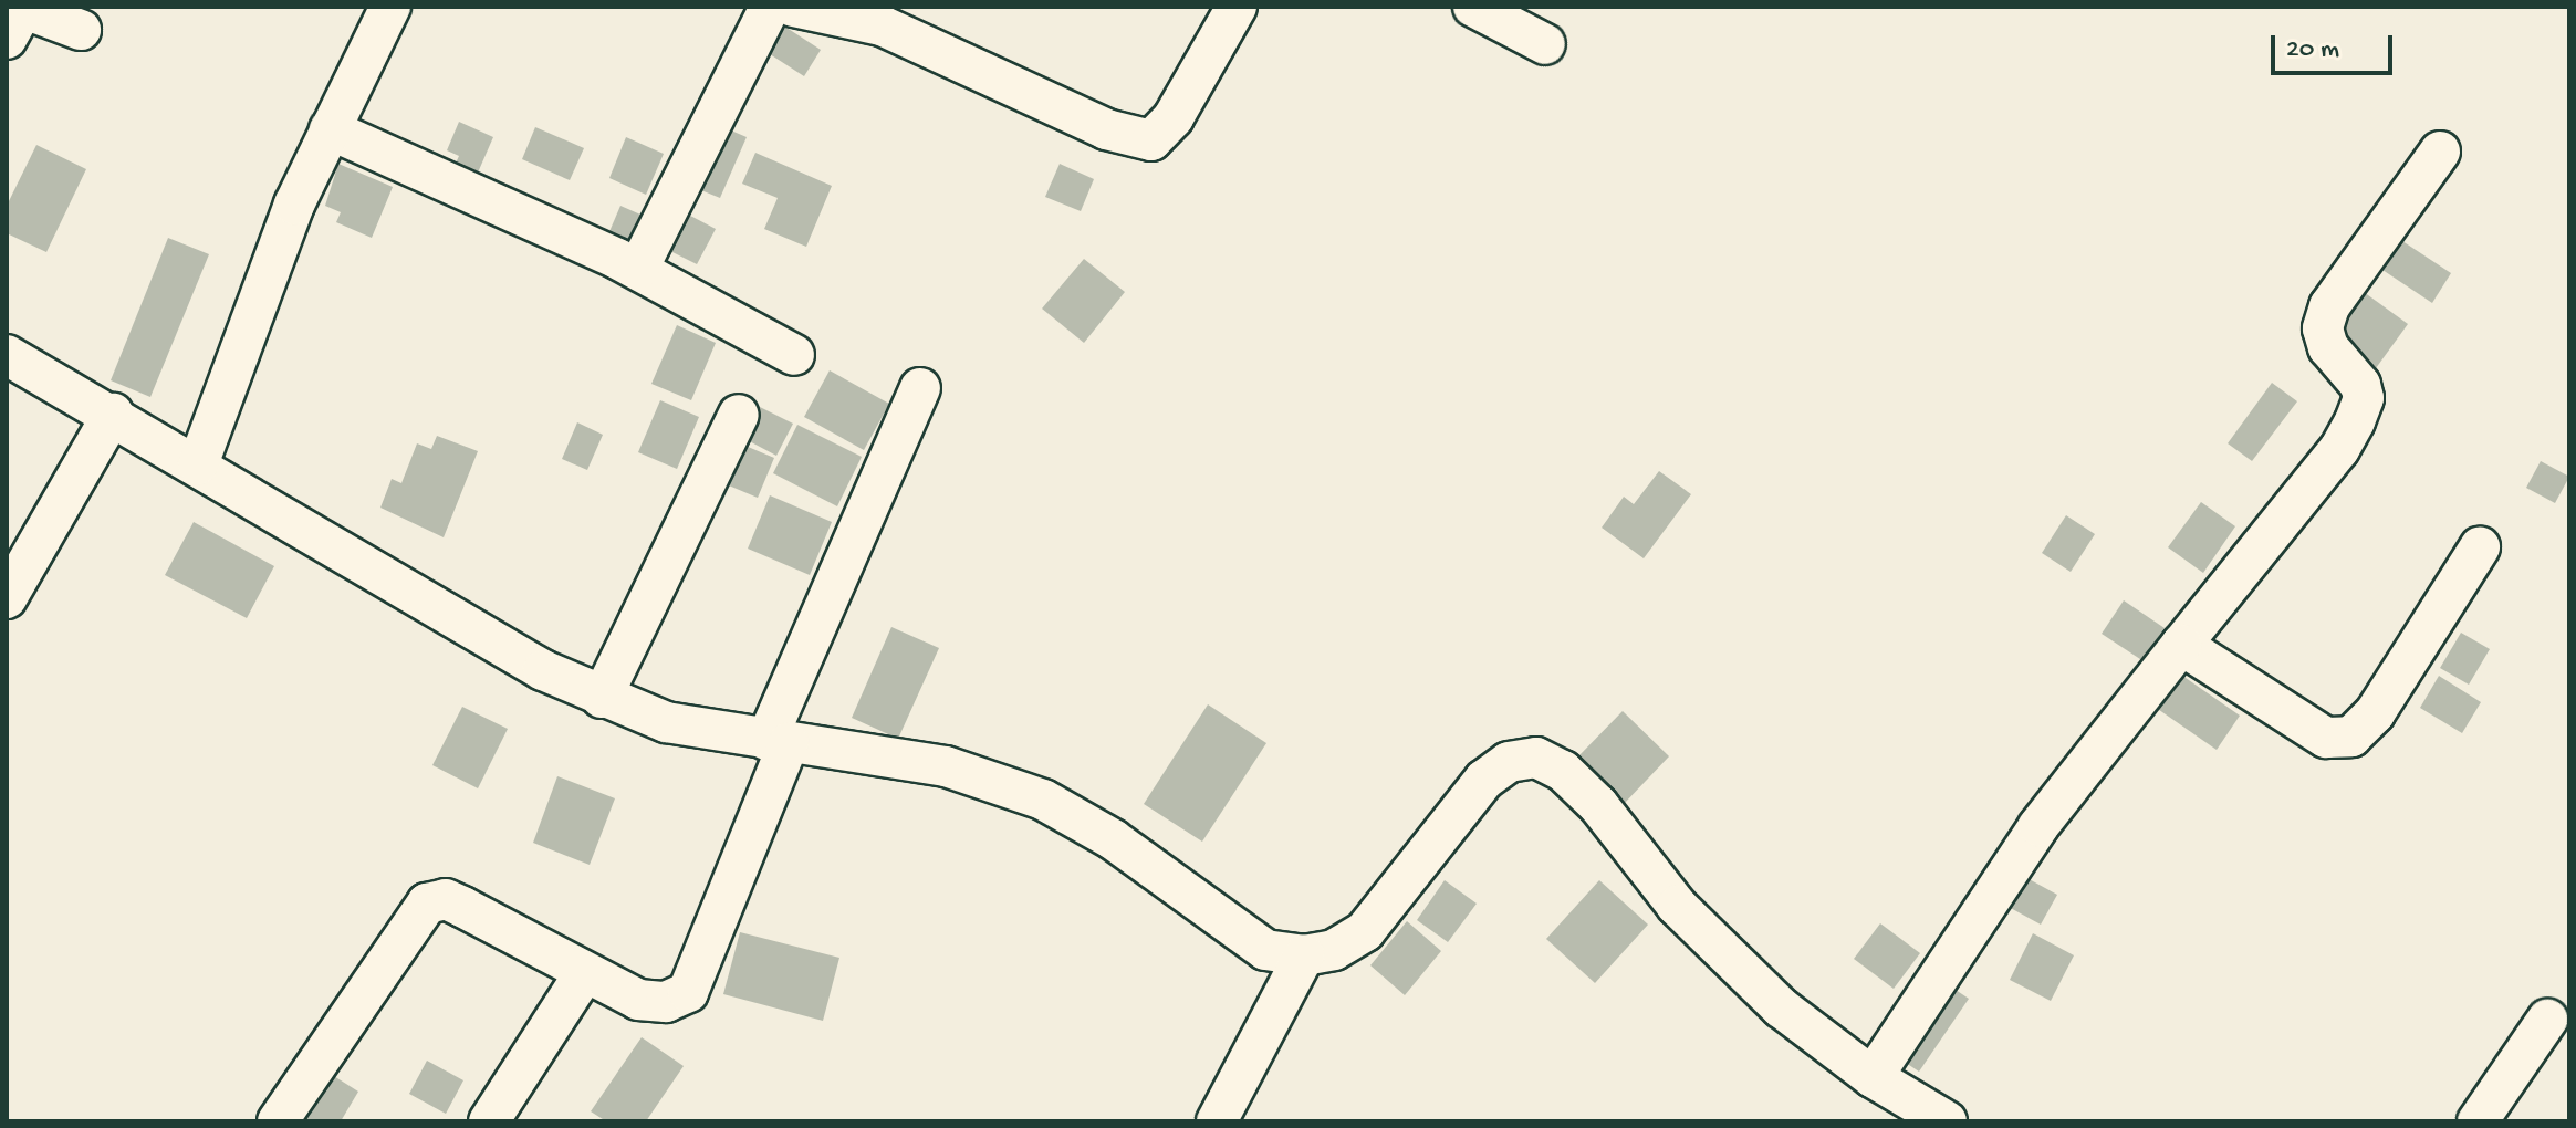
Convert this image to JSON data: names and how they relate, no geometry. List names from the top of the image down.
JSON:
{
  "scale_bar": "20 m"
}
